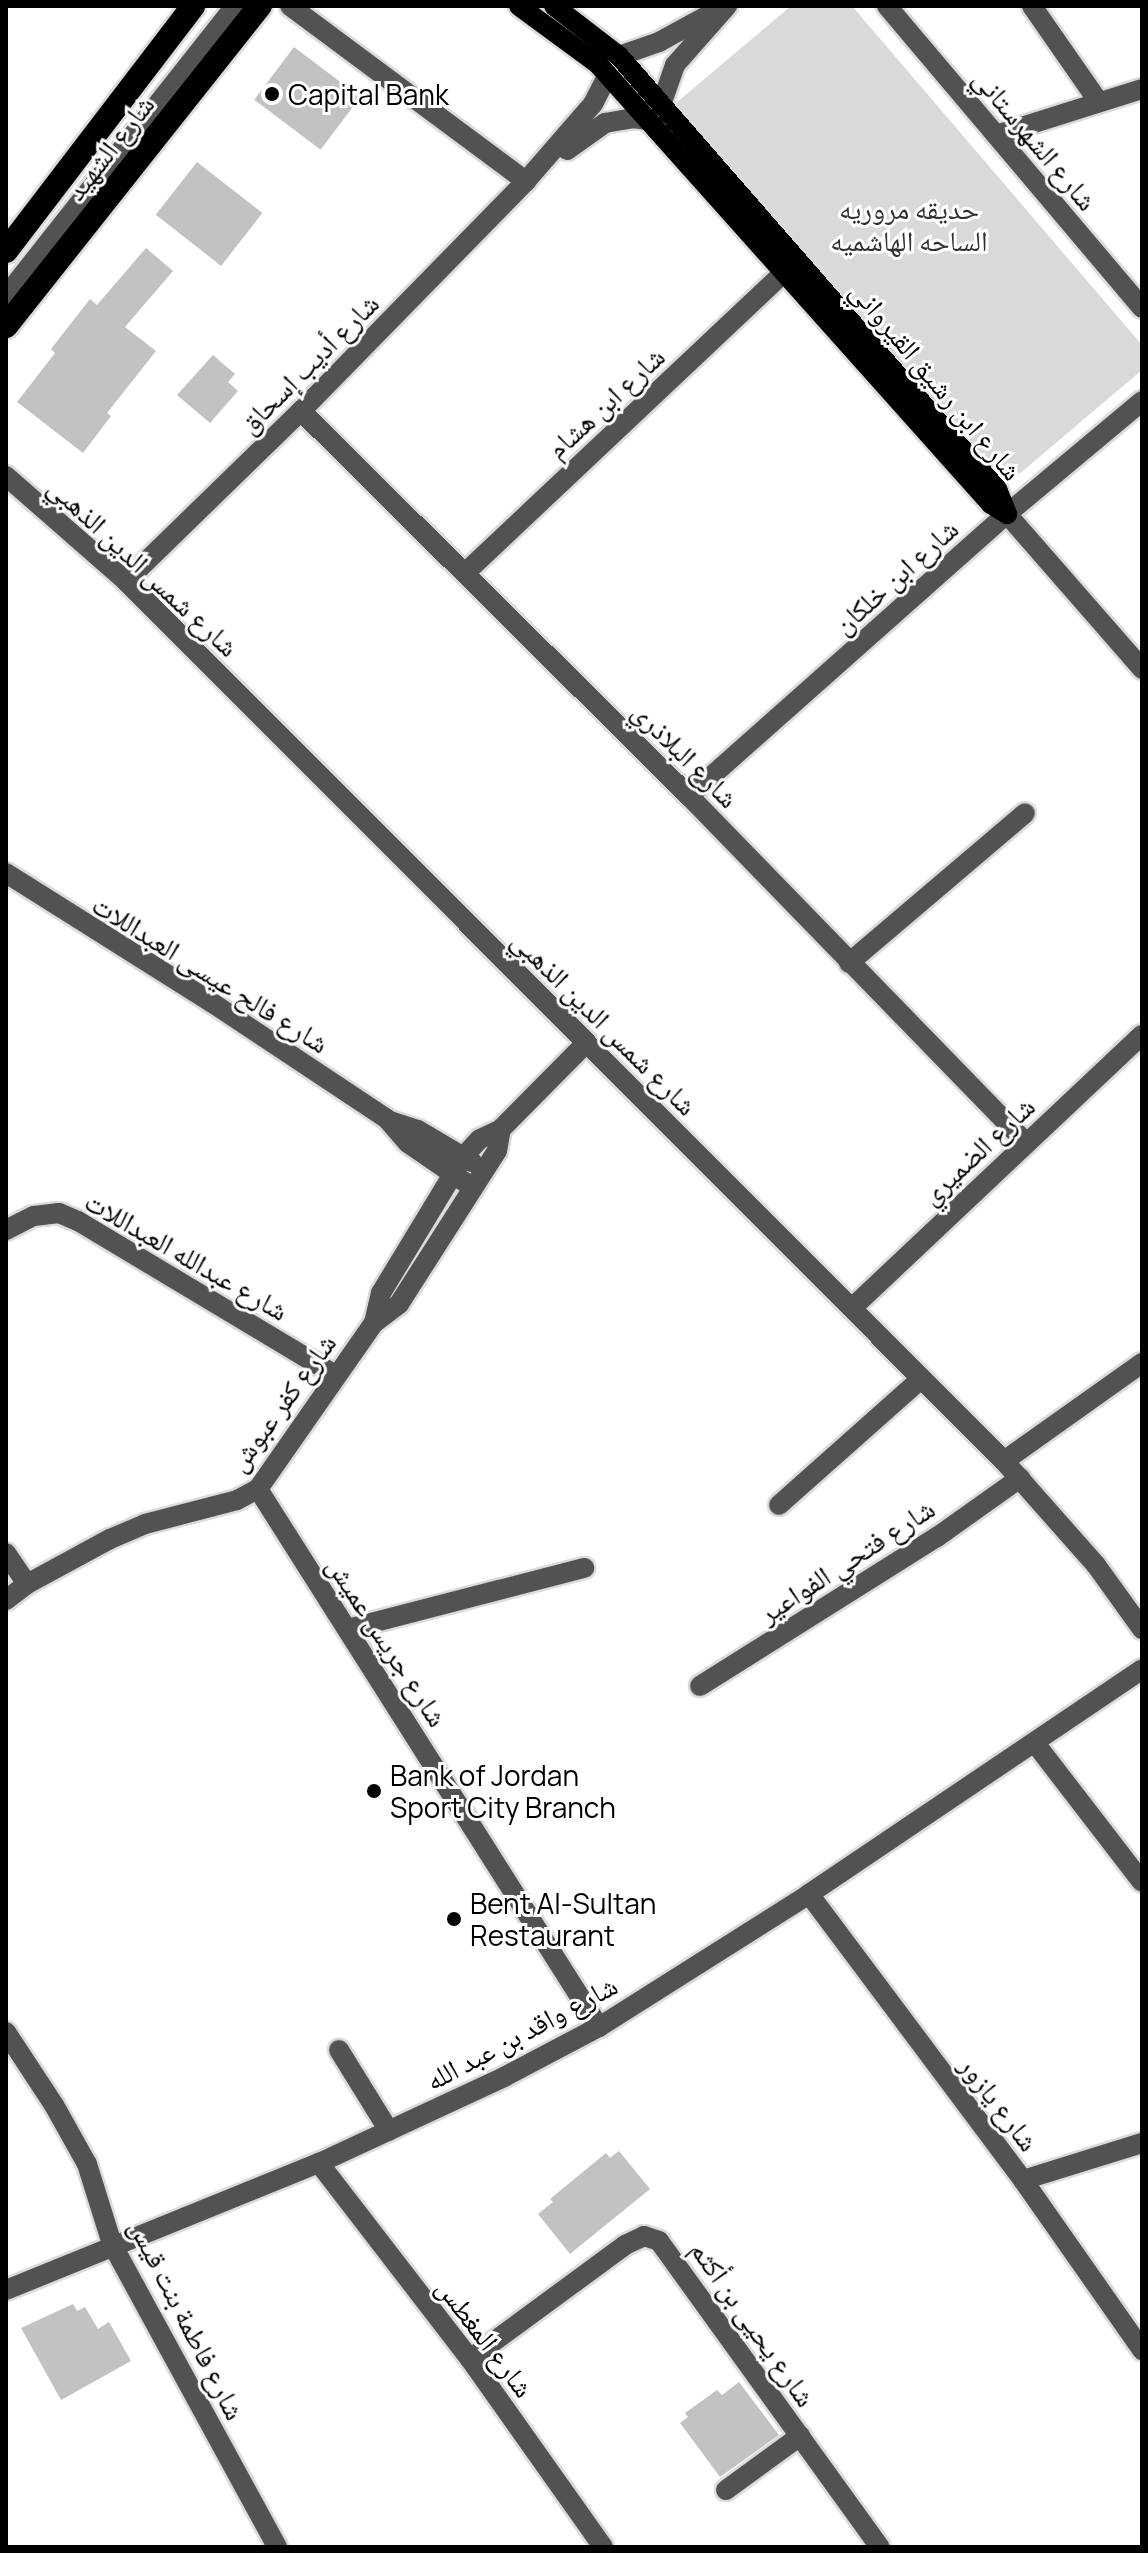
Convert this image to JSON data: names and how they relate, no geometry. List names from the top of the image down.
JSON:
{
  "streets": {
    "highway": ["شارع الشهيد"],
    "main road": ["شارع ابن رشيق القيرواني"],
    "street": [
      "شارع الشهرستاني",
      "شارع أديب إسحاق",
      "شارع ابن هشام",
      "شارع شمس الدين الذهبي",
      "شارع ابن خلكان",
      "شارع البلاذري",
      "شارع فالح عيسى العبداللات",
      "شارع الضميري",
      "شارع عبدالله العبداللات",
      "شارع كفر عبوش",
      "شارع فتحي الفواعير",
      "شارع جريس عميش",
      "شارع واقد بن عبد الله",
      "شارع يازور",
      "شارع فاطمة بنت قيس",
      "شارع يحيى بن أكثم",
      "شارع المغطس"
    ]
  },
  "crossings": [
    ["شارع أديب إسحاق", "شارع ابن رشيق القيرواني"],
    ["شارع أديب إسحاق", "شارع شمس الدين الذهبي"],
    ["شارع أديب إسحاق", "شارع البلاذري"],
    ["شارع ابن رشيق القيرواني", "شارع ابن هشام"],
    ["شارع ابن رشيق القيرواني", "شارع ابن خلكان"],
    ["شارع ابن هشام", "شارع البلاذري"],
    ["شارع شمس الدين الذهبي", "شارع الضميري"],
    ["شارع شمس الدين الذهبي", "شارع كفر عبوش"],
    ["شارع شمس الدين الذهبي", "شارع فتحي الفواعير"],
    ["شارع ابن خلكان", "شارع البلاذري"],
    ["شارع البلاذري", "شارع الضميري"],
    ["شارع فالح عيسى العبداللات", "شارع كفر عبوش"],
    ["شارع عبدالله العبداللات", "شارع كفر عبوش"],
    ["شارع كفر عبوش", "شارع جريس عميش"],
    ["شارع جريس عميش", "شارع واقد بن عبد الله"],
    ["شارع واقد بن عبد الله", "شارع يازور"],
    ["شارع واقد بن عبد الله", "شارع فاطمة بنت قيس"],
    ["شارع واقد بن عبد الله", "شارع المغطس"],
    ["شارع يحيى بن أكثم", "شارع المغطس"]
  ],
  "parks": ["حديقه مروريه الساحه الهاشميه"],
  "places": ["Capital Bank", "Bank of Jordan Sport City Branch", "Bent Al-Sultan Restaurant"]
}
